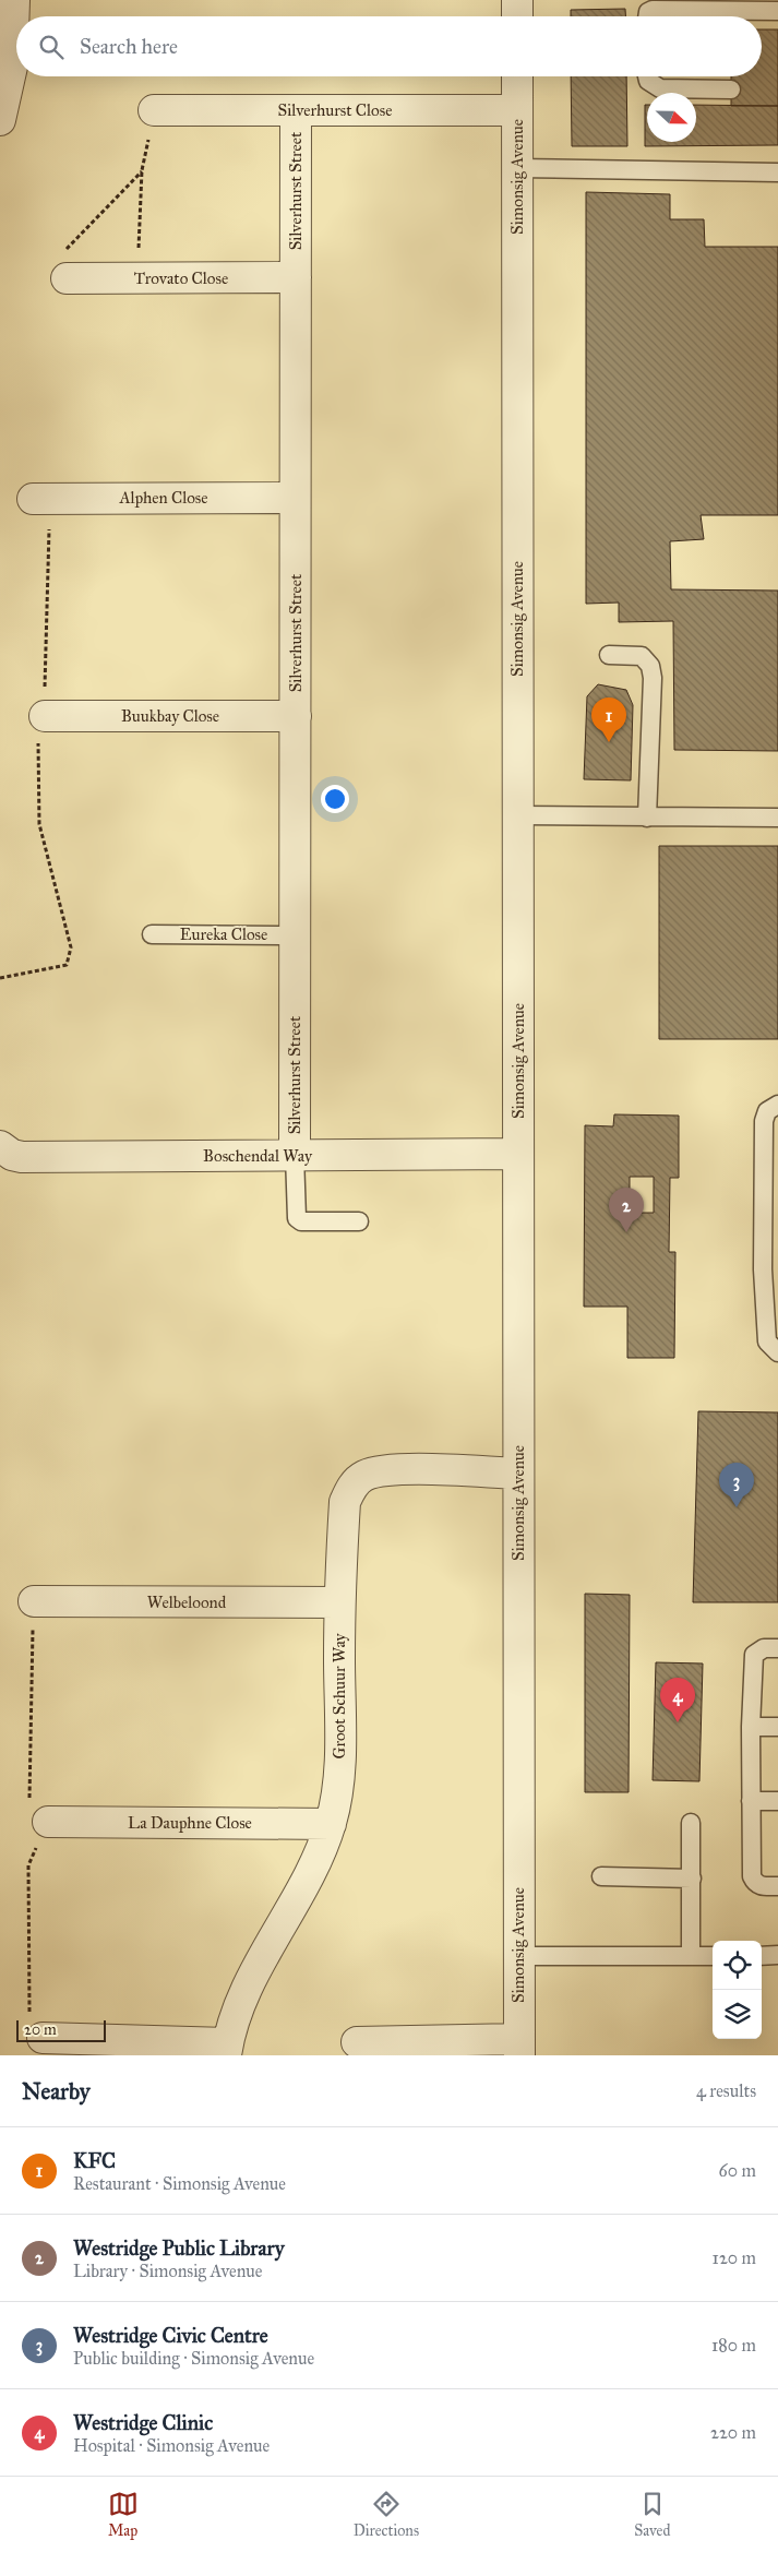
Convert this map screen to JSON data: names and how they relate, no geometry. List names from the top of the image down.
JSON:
{
  "streets": {
    "street": [
      "Silverhurst Close",
      "Simonsig Avenue",
      "Silverhurst Street",
      "Trovato Close",
      "Alphen Close",
      "Buukbay Close",
      "Boschendal Way",
      "Welbeloond",
      "Groot Schuur Way",
      "La Dauphne Close"
    ],
    "lane": ["Eureka Close"]
  },
  "crossings": [
    ["Silverhurst Close", "Simonsig Avenue"],
    ["Silverhurst Close", "Silverhurst Street"],
    ["Simonsig Avenue", "Boschendal Way"],
    ["Simonsig Avenue", "Groot Schuur Way"],
    ["Silverhurst Street", "Trovato Close"],
    ["Silverhurst Street", "Alphen Close"],
    ["Silverhurst Street", "Buukbay Close"],
    ["Silverhurst Street", "Eureka Close"],
    ["Silverhurst Street", "Boschendal Way"],
    ["Welbeloond", "Groot Schuur Way"],
    ["Groot Schuur Way", "La Dauphne Close"]
  ],
  "scale_bar": "20 m",
  "north": "right",
  "page": {
    "search": "Search here",
    "pins": [
      "1",
      "2",
      "3",
      "4"
    ],
    "scale": "20 m",
    "heading": ["Nearby", "4 results"],
    "list": [
      {
        "mark": "1",
        "name": "KFC",
        "note": "Restaurant · Simonsig Avenue",
        "value": "60 m"
      },
      {
        "mark": "2",
        "name": "Westridge Public Library",
        "note": "Library · Simonsig Avenue",
        "value": "120 m"
      },
      {
        "mark": "3",
        "name": "Westridge Civic Centre",
        "note": "Public building · Simonsig Avenue",
        "value": "180 m"
      },
      {
        "mark": "4",
        "name": "Westridge Clinic",
        "note": "Hospital · Simonsig Avenue",
        "value": "220 m"
      }
    ],
    "nav": ["Map", "Directions", "Saved"]
  }
}
